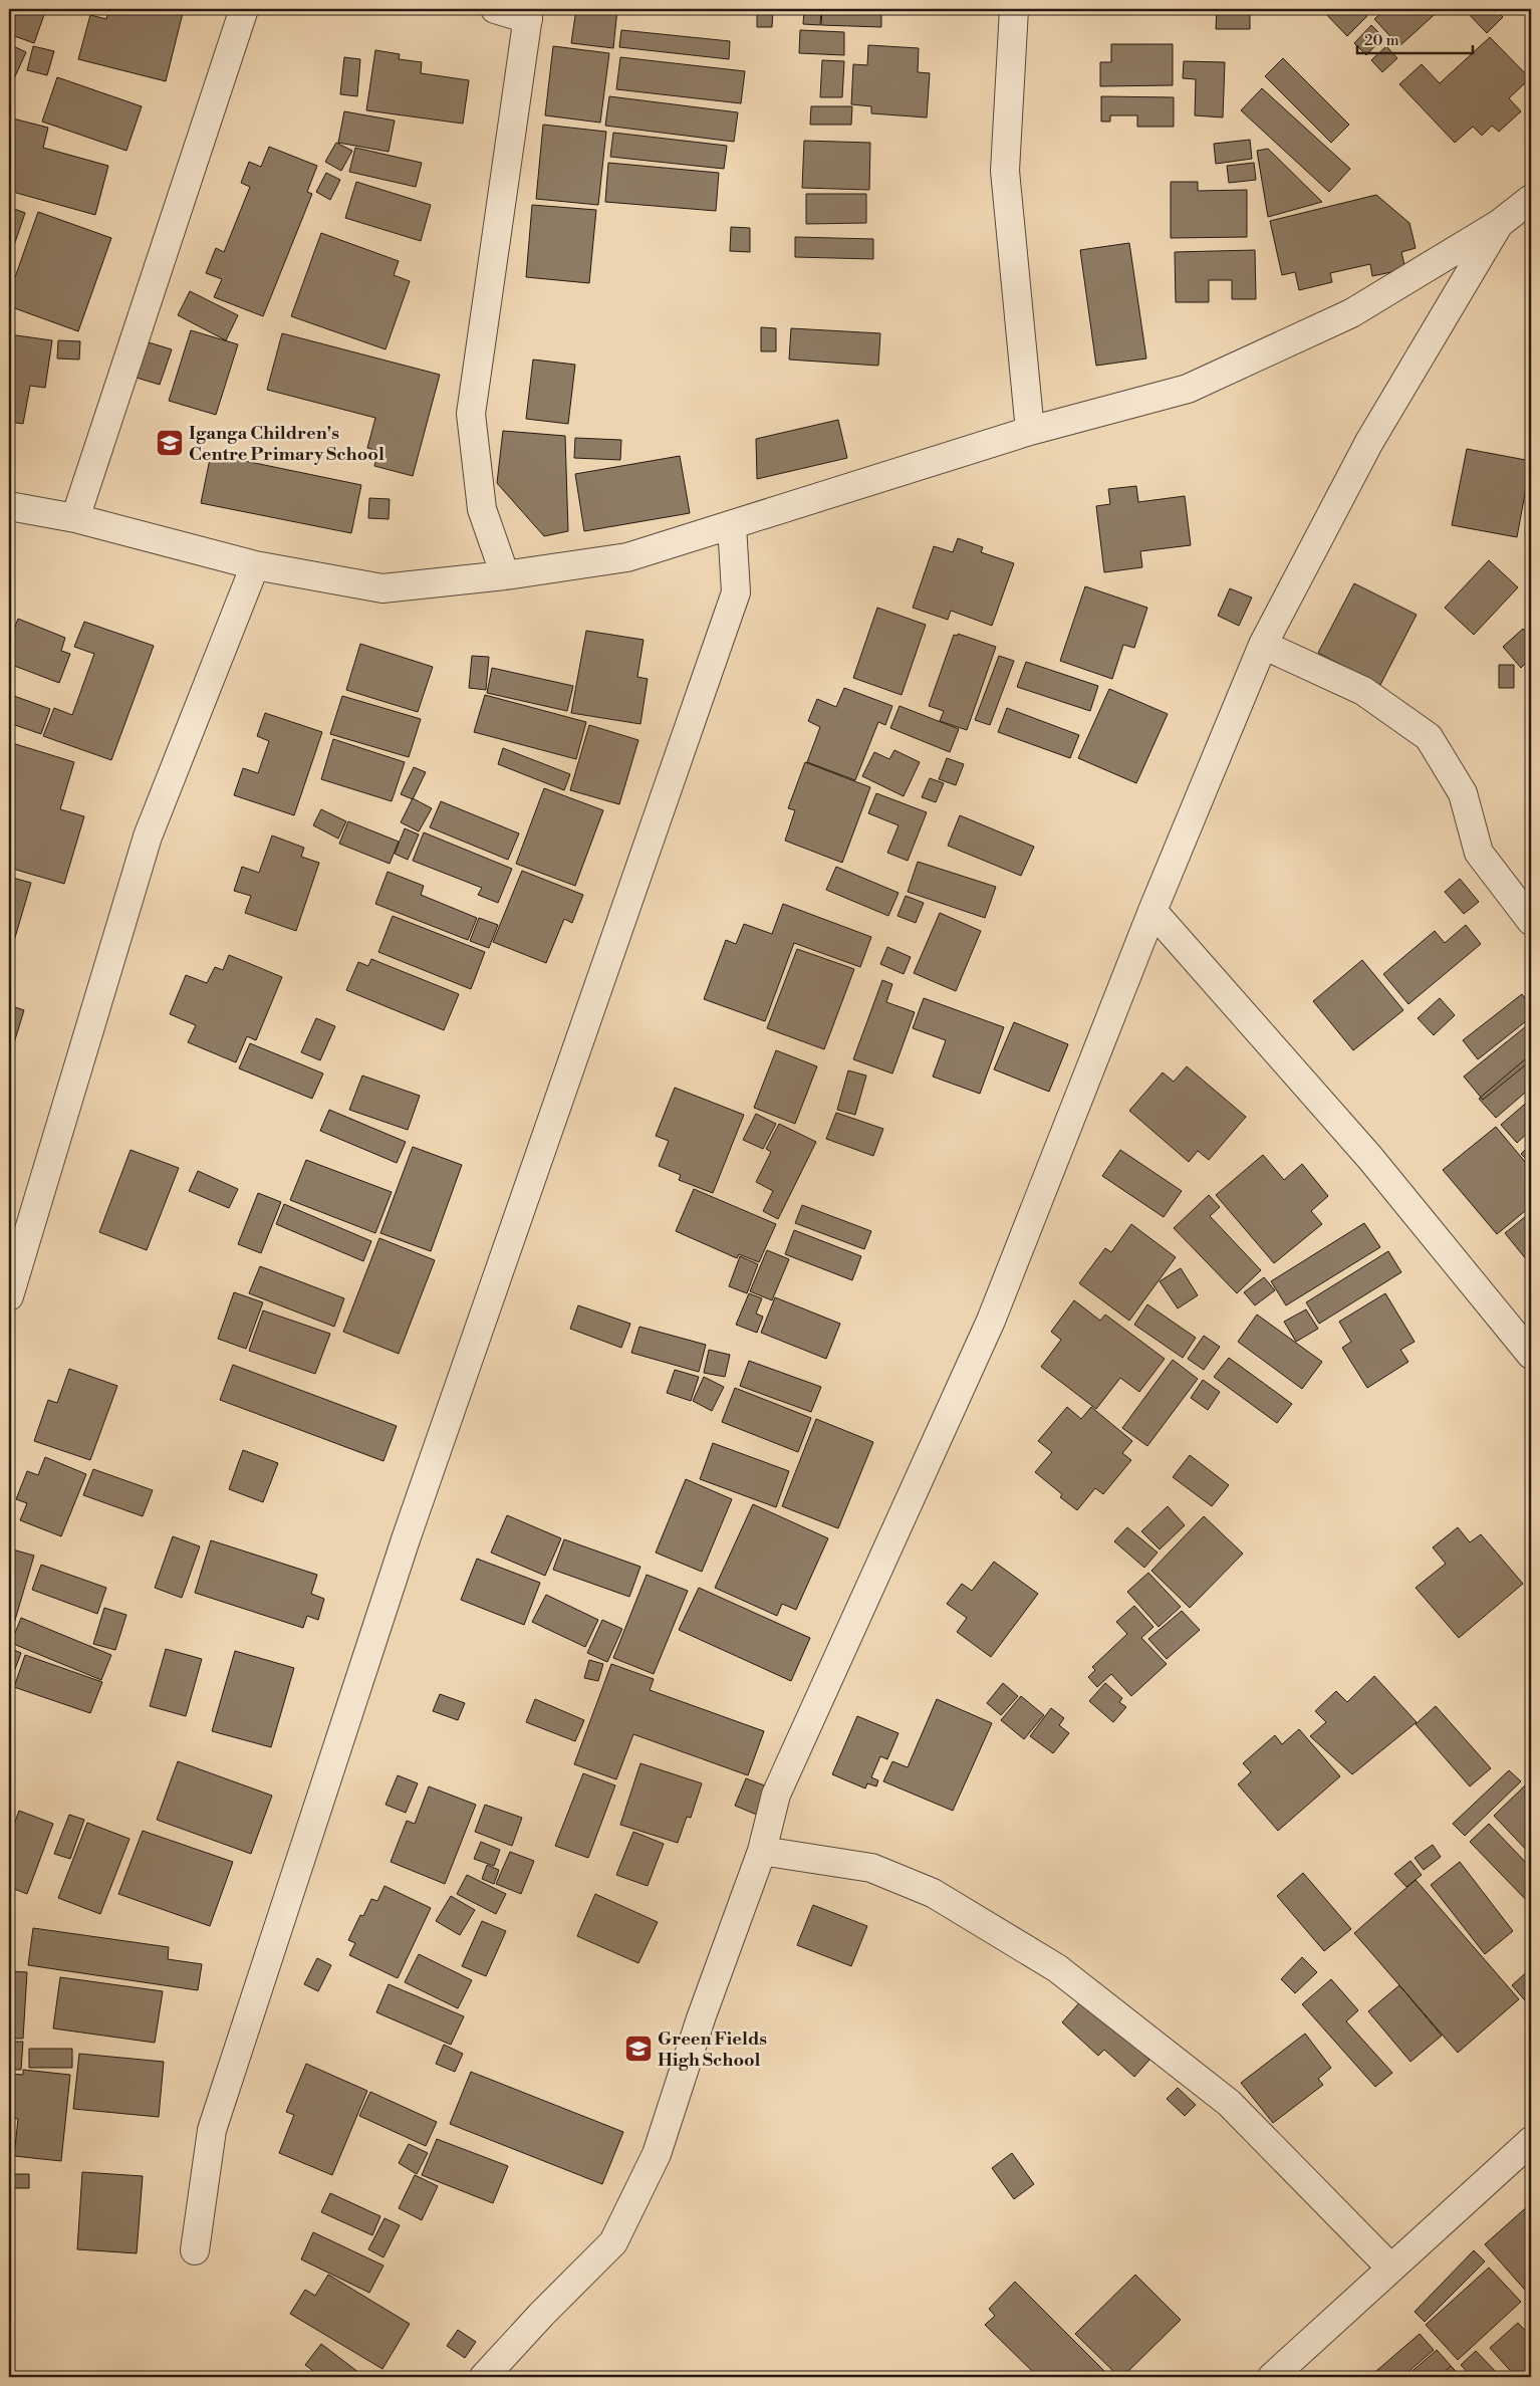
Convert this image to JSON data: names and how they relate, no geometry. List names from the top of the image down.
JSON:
{
  "places": {
    "school or university": ["Iganga Children's Centre Primary School", "Green Fields High School"]
  },
  "scale_bar": "20 m"
}
